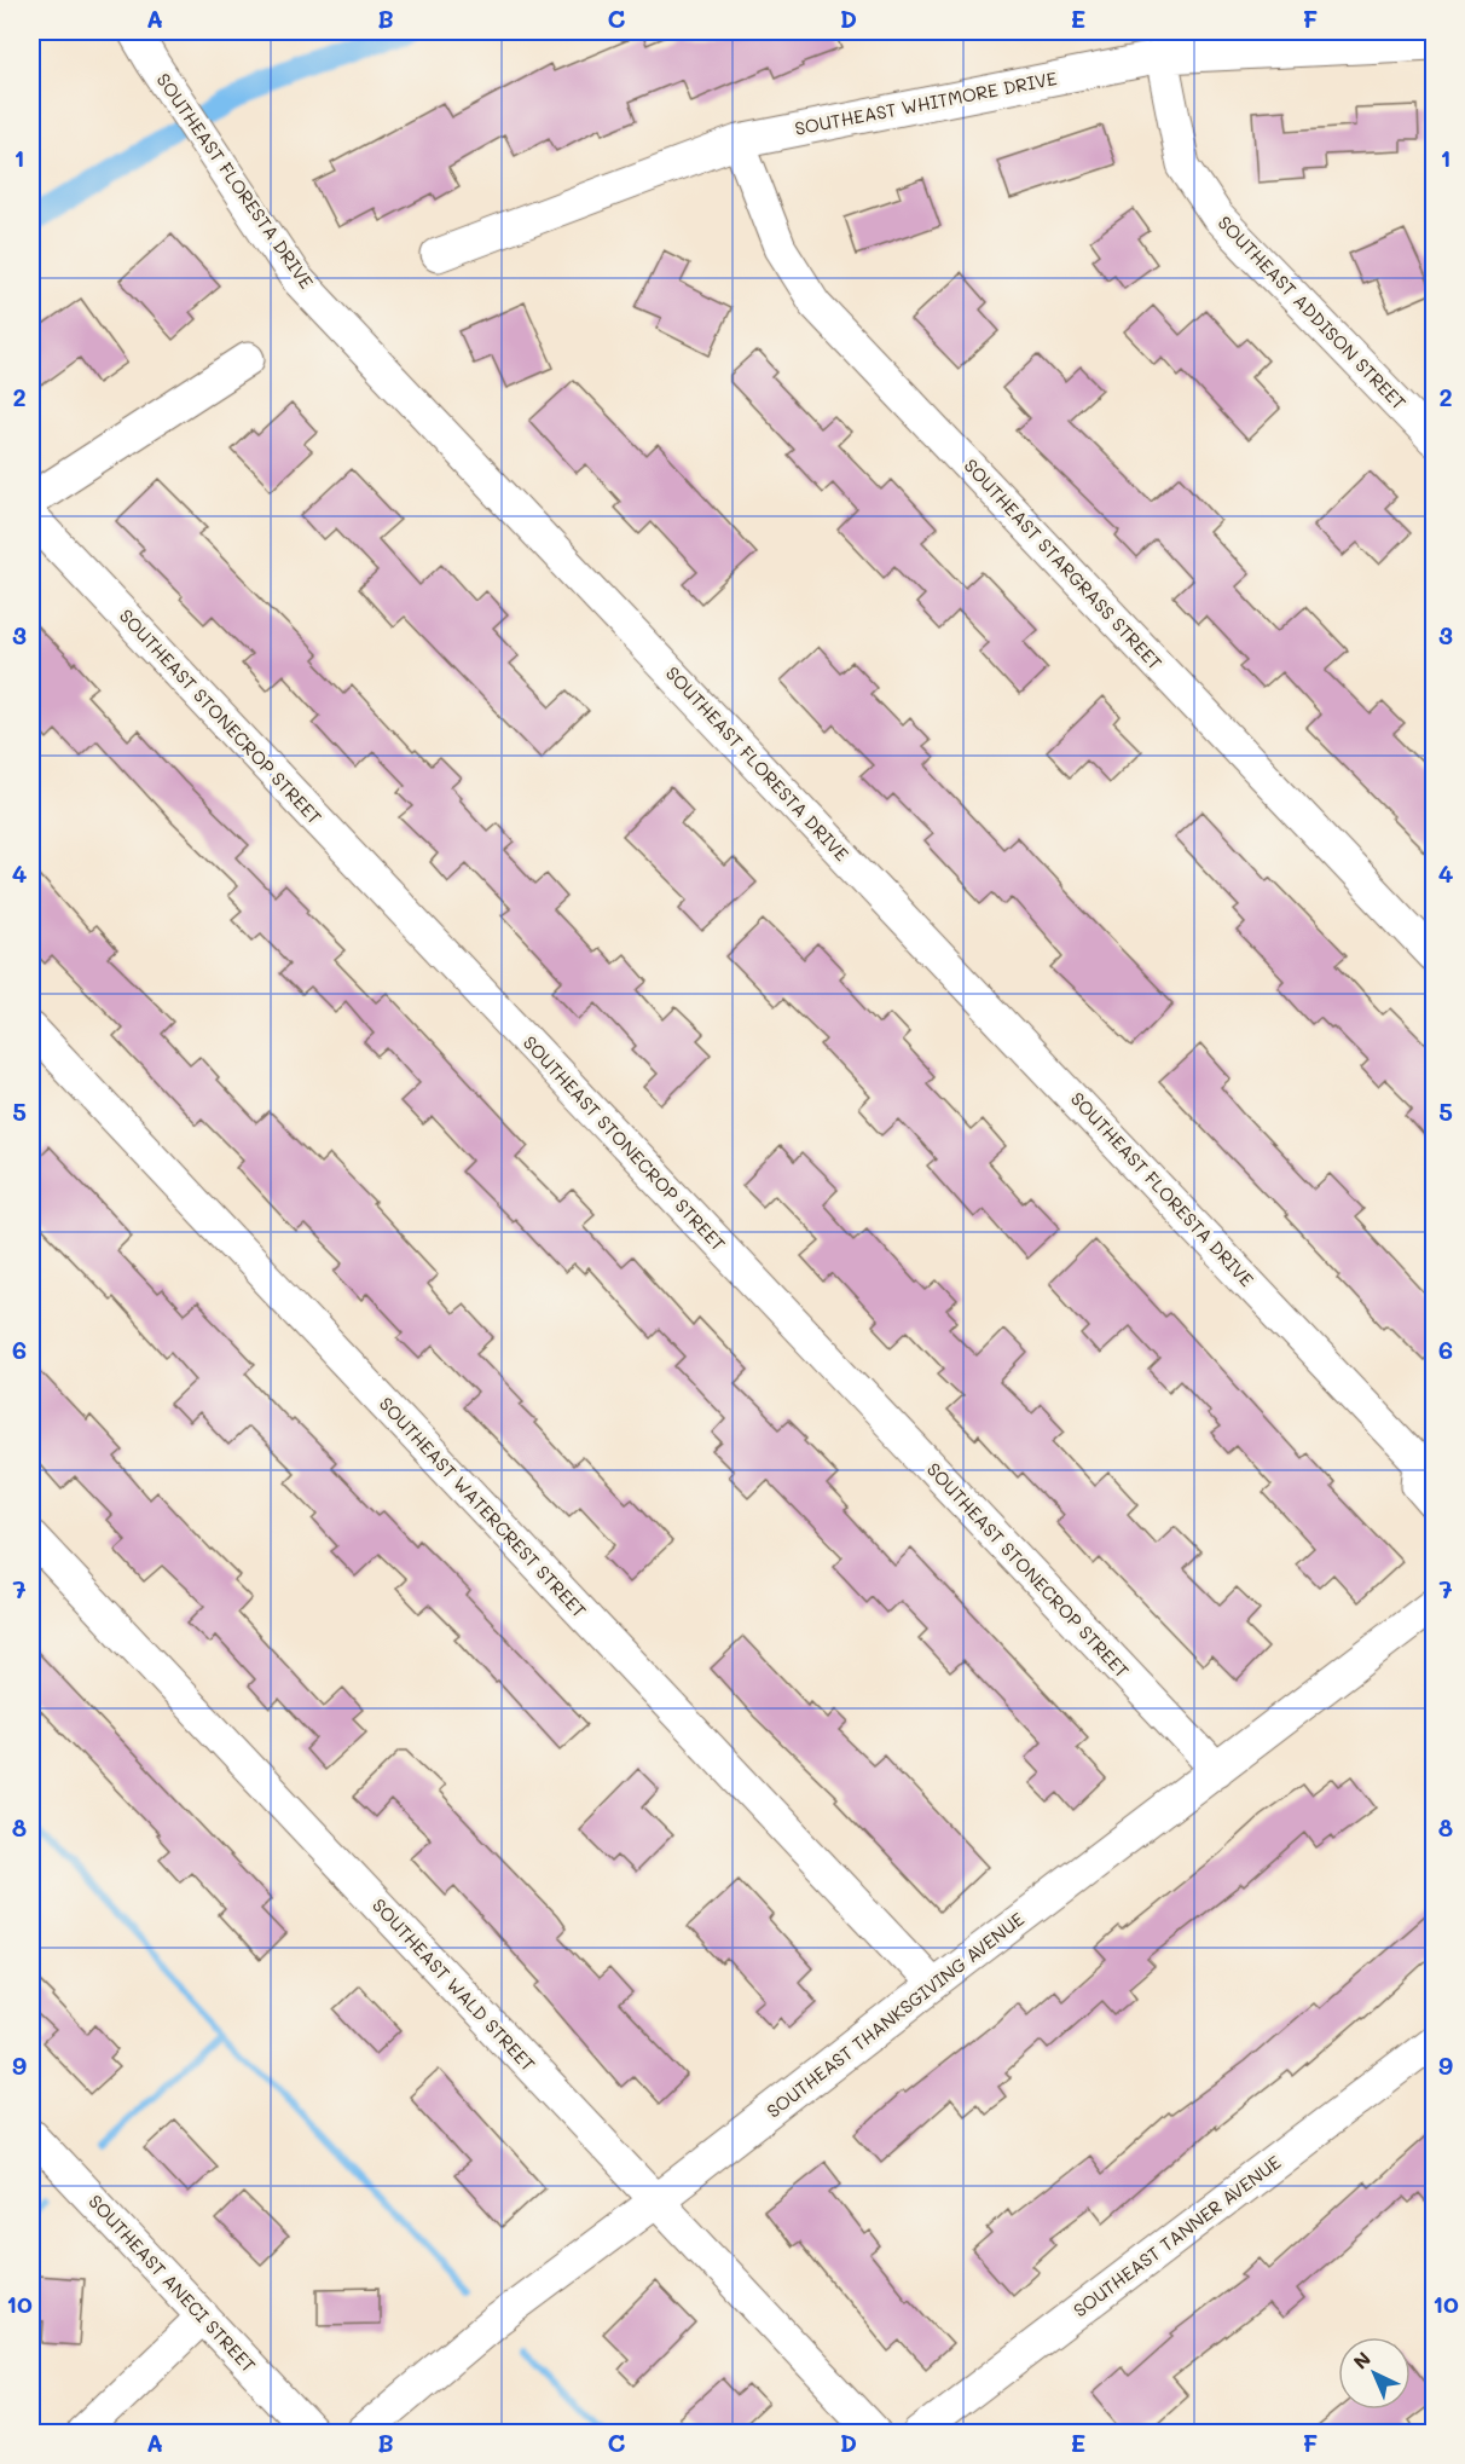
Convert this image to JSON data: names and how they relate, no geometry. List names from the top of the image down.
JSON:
{
  "streets": {
    "street": [
      "SOUTHEAST WHITMORE DRIVE",
      "SOUTHEAST FLORESTA DRIVE",
      "SOUTHEAST ADDISON STREET",
      "SOUTHEAST STARGRASS STREET",
      "SOUTHEAST STONECROP STREET",
      "SOUTHEAST WATERCREST STREET",
      "SOUTHEAST WALD STREET",
      "SOUTHEAST THANKSGIVING AVENUE",
      "SOUTHEAST TANNER AVENUE",
      "SOUTHEAST ANECI STREET"
    ]
  },
  "crossings": [
    ["SOUTHEAST WHITMORE DRIVE", "SOUTHEAST ADDISON STREET"],
    ["SOUTHEAST WHITMORE DRIVE", "SOUTHEAST STARGRASS STREET"],
    ["SOUTHEAST STONECROP STREET", "SOUTHEAST THANKSGIVING AVENUE"],
    ["SOUTHEAST WATERCREST STREET", "SOUTHEAST THANKSGIVING AVENUE"],
    ["SOUTHEAST WALD STREET", "SOUTHEAST THANKSGIVING AVENUE"]
  ],
  "north": "top left",
  "grid": {
    "columns": [
      "A",
      "B",
      "C",
      "D",
      "E",
      "F"
    ],
    "rows": [
      "1",
      "2",
      "3",
      "4",
      "5",
      "6",
      "7",
      "8",
      "9",
      "10"
    ]
  }
}
